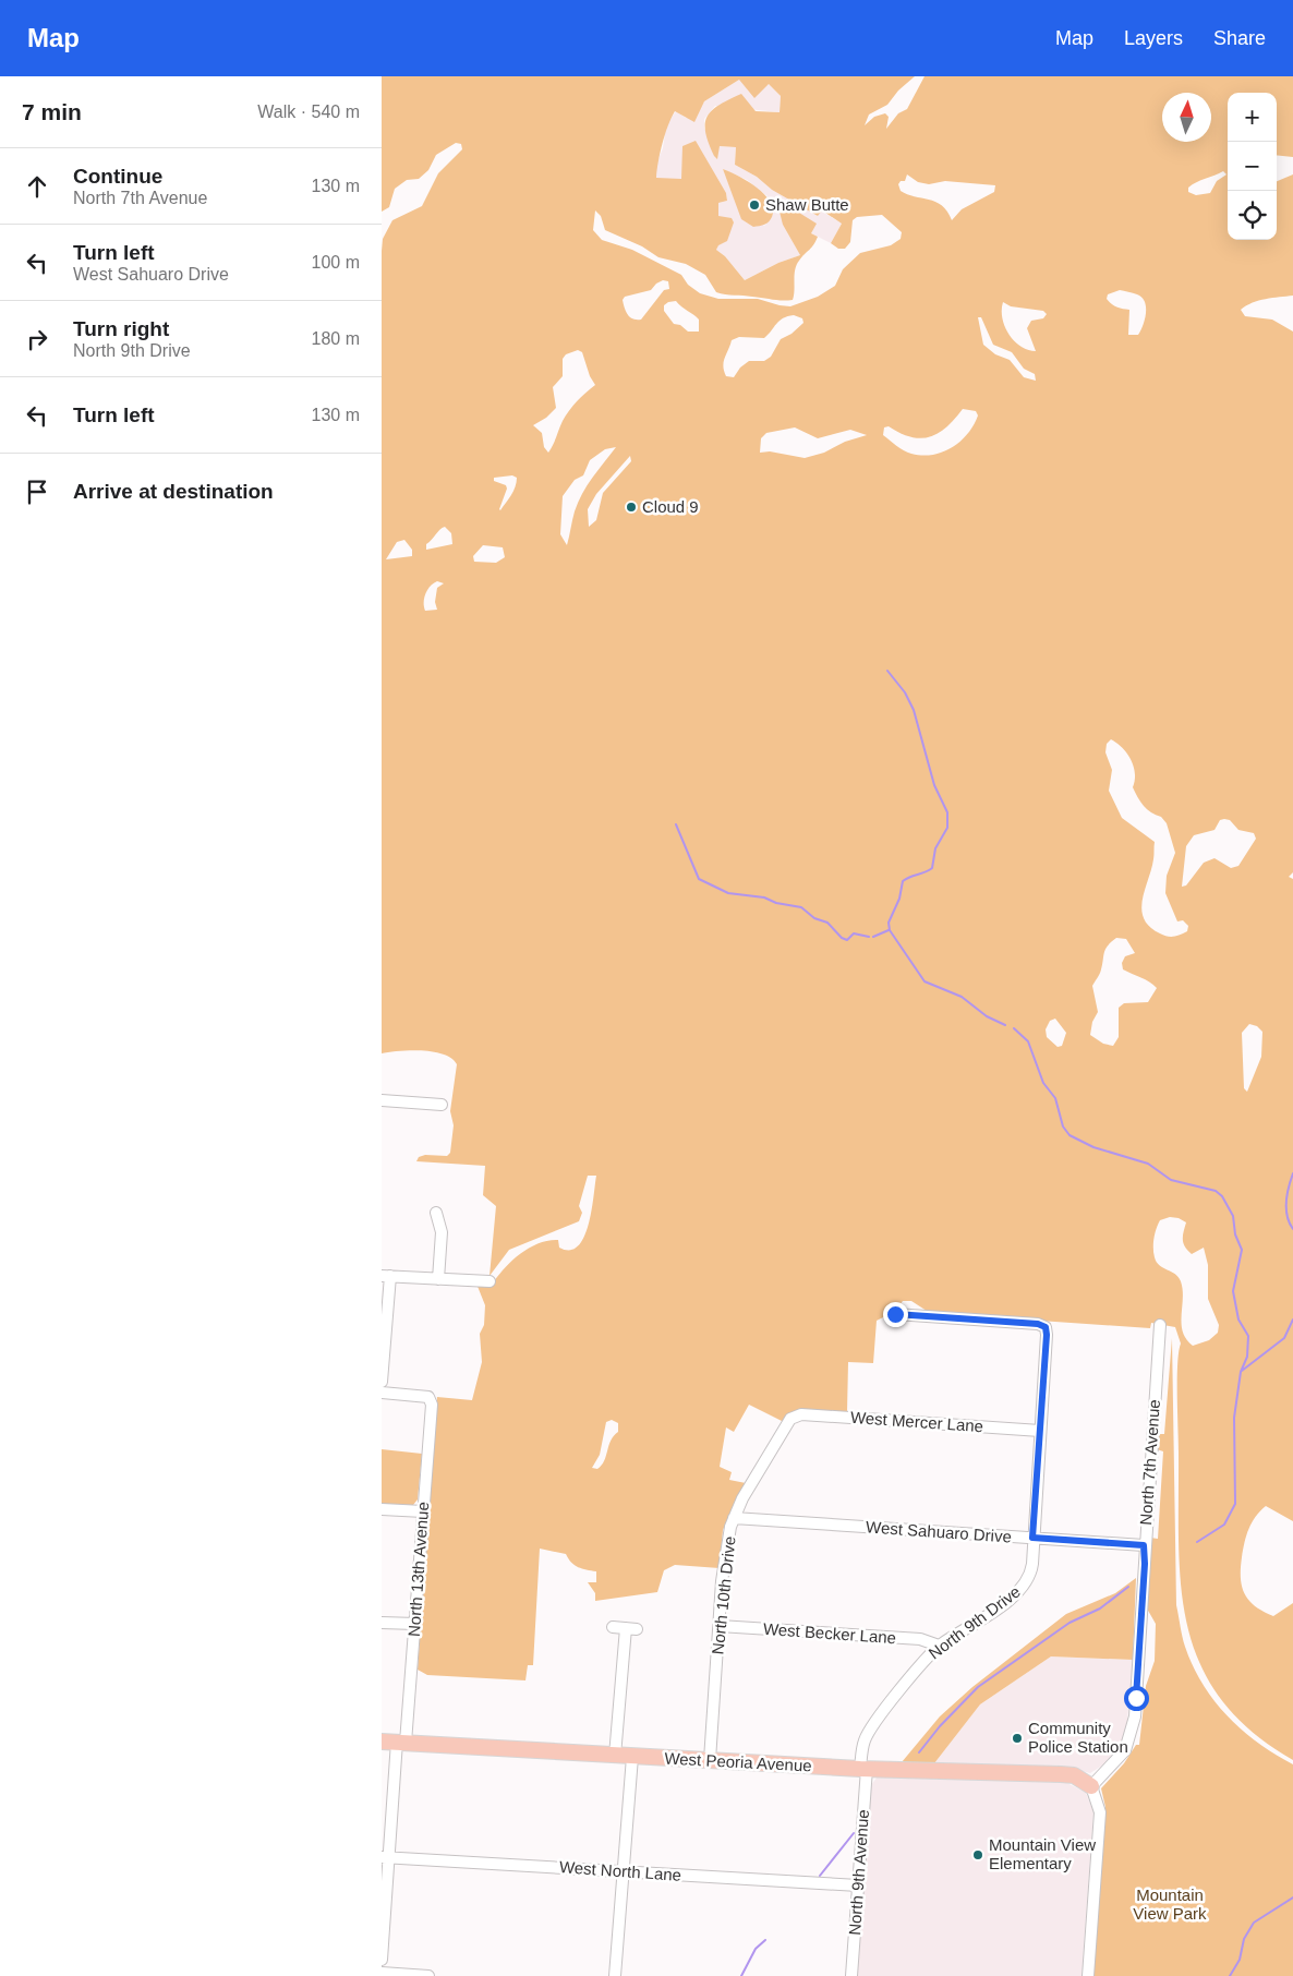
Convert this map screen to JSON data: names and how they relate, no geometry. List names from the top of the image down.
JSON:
{
  "streets": {
    "main road": ["West Peoria Avenue"],
    "street": [
      "West Mercer Lane",
      "North 7th Avenue",
      "West Sahuaro Drive",
      "North 13th Avenue",
      "North 10th Drive",
      "North 9th Drive",
      "West Becker Lane",
      "West North Lane",
      "North 9th Avenue"
    ]
  },
  "crossings": [
    ["West Mercer Lane", "North 10th Drive"],
    ["West Mercer Lane", "North 9th Drive"],
    ["North 7th Avenue", "West Sahuaro Drive"],
    ["North 7th Avenue", "West Peoria Avenue"],
    ["West Sahuaro Drive", "North 10th Drive"],
    ["West Sahuaro Drive", "North 9th Drive"],
    ["North 13th Avenue", "West Peoria Avenue"],
    ["North 13th Avenue", "West North Lane"],
    ["North 10th Drive", "West Becker Lane"],
    ["North 10th Drive", "West Peoria Avenue"],
    ["North 9th Drive", "West Becker Lane"],
    ["North 9th Drive", "West Peoria Avenue"],
    ["North 9th Drive", "North 9th Avenue"],
    ["West Peoria Avenue", "North 9th Avenue"],
    ["West North Lane", "North 9th Avenue"]
  ],
  "parks": ["Mountain View Park"],
  "places": [
    "Shaw Butte",
    "Cloud 9",
    "Community Police Station",
    "Mountain View Elementary"
  ],
  "north": "top",
  "page": {
    "header": "Map",
    "nav": ["Map", "Layers", "Share"],
    "heading": ["7 min", "Walk · 540 m"],
    "map_buttons": ["+", "−"],
    "list": [
      ["Continue", "North 7th Avenue", "130 m"],
      ["Turn left", "West Sahuaro Drive", "100 m"],
      ["Turn right", "North 9th Drive", "180 m"],
      ["Turn left", "130 m"],
      "Arrive at destination"
    ]
  }
}
